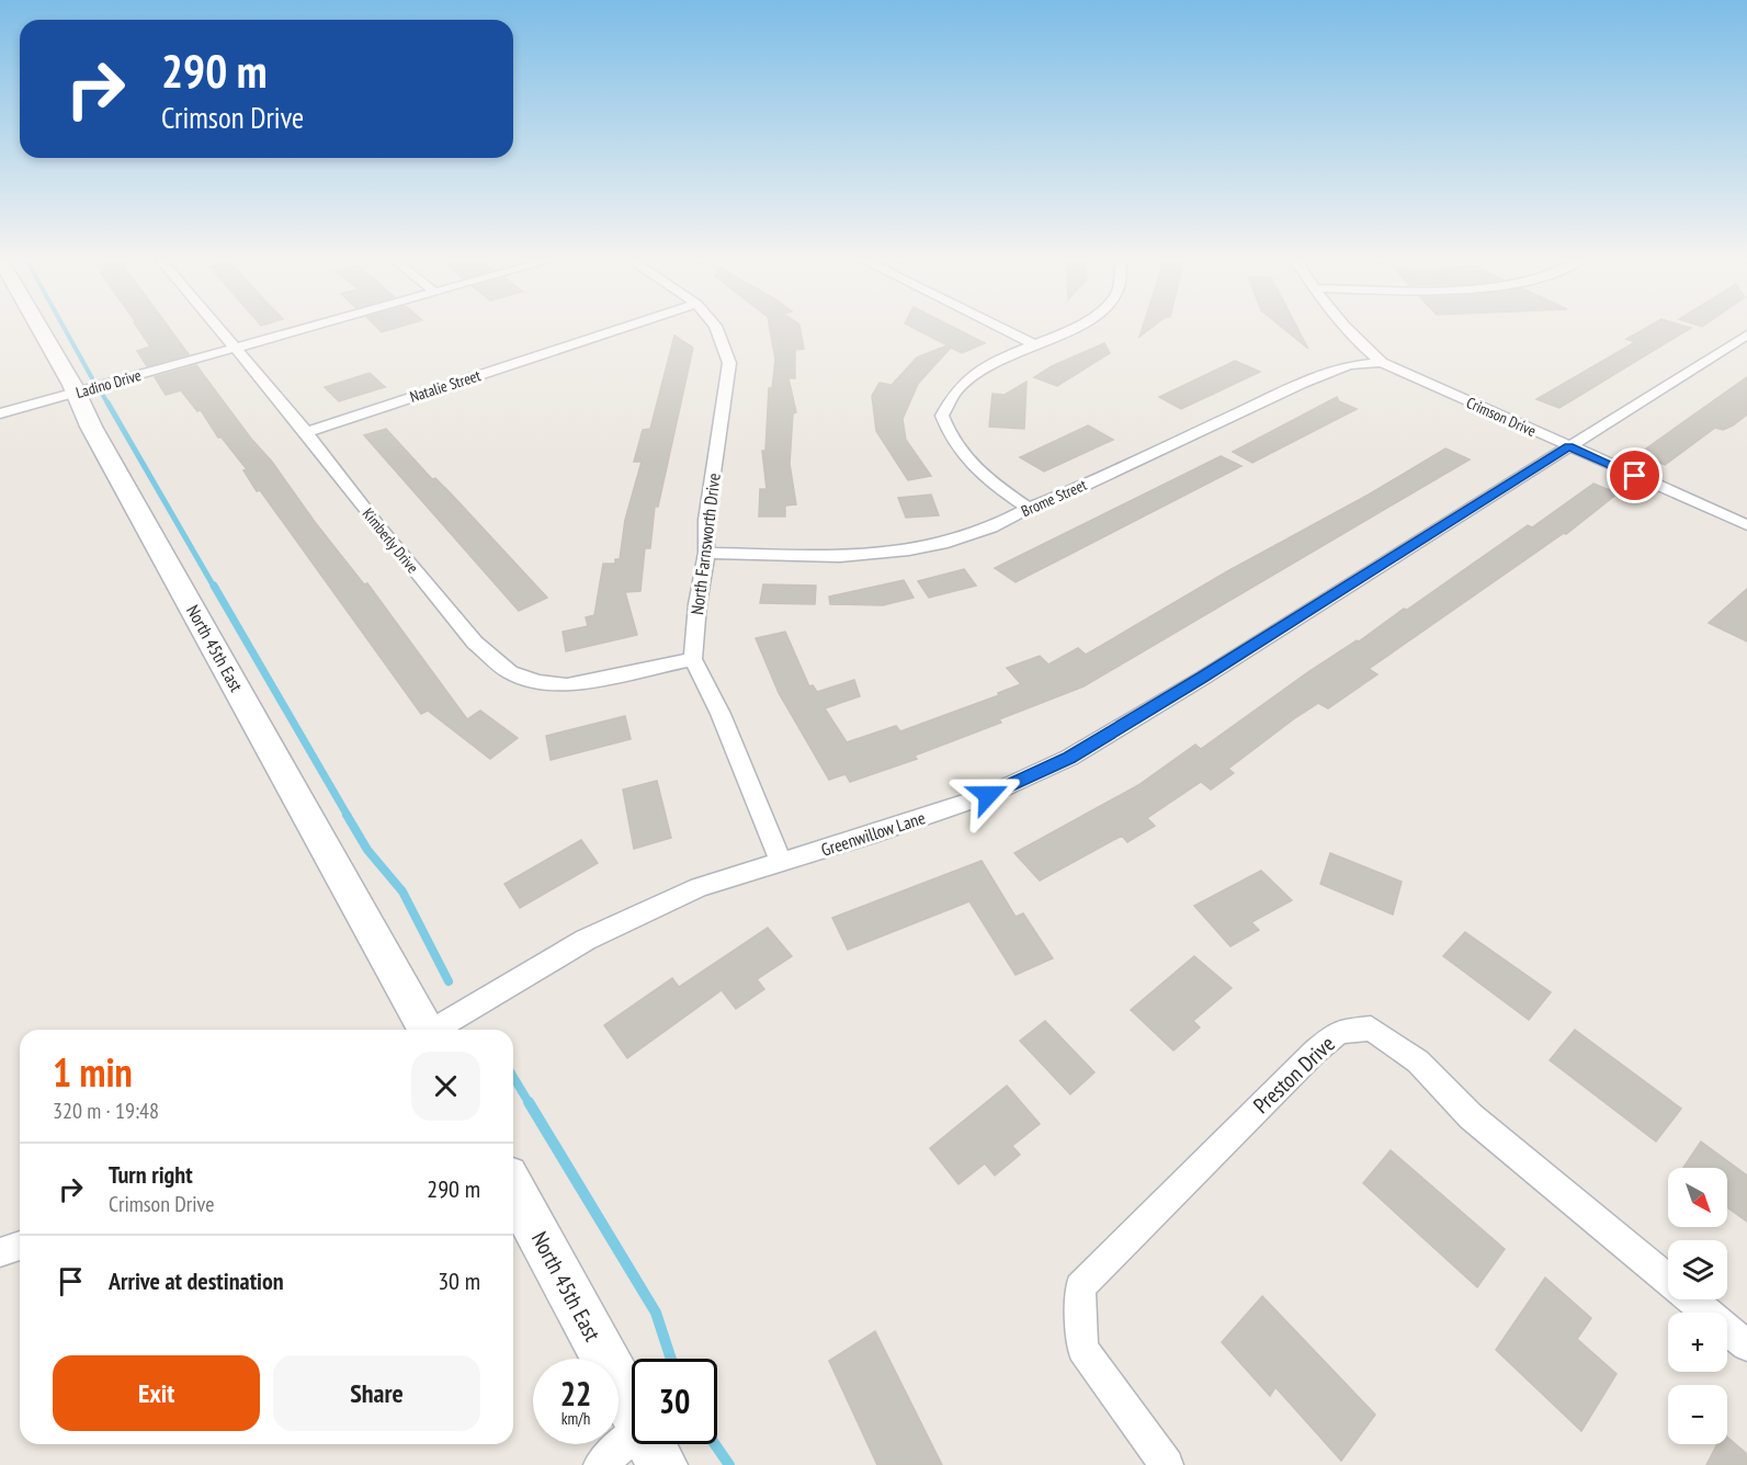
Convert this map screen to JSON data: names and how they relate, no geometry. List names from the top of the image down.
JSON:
{
  "streets": {
    "main road": ["North 45th East"],
    "street": [
      "Ladino Drive",
      "Natalie Street",
      "Crimson Drive",
      "Brome Street",
      "Kimberly Drive",
      "North Farnsworth Drive",
      "Greenwillow Lane",
      "Preston Drive"
    ]
  },
  "crossings": [
    ["Ladino Drive", "Kimberly Drive"],
    ["Ladino Drive", "North 45th East"],
    ["Natalie Street", "Kimberly Drive"],
    ["Crimson Drive", "Brome Street"],
    ["Crimson Drive", "Greenwillow Lane"],
    ["Brome Street", "North Farnsworth Drive"],
    ["Kimberly Drive", "North Farnsworth Drive"]
  ],
  "north": "bottom right",
  "page": {
    "turn": ["290 m", "Crimson Drive"],
    "heading": ["1 min", "320 m · 19:48"],
    "list": [
      {
        "name": "Turn right",
        "note": "Crimson Drive",
        "value": "290 m"
      },
      {
        "name": "Arrive at destination",
        "value": "30 m"
      }
    ],
    "map_buttons": ["+", "−"],
    "buttons": ["Exit", "Share"],
    "speed": "22 km/h",
    "limit": "30"
  }
}
